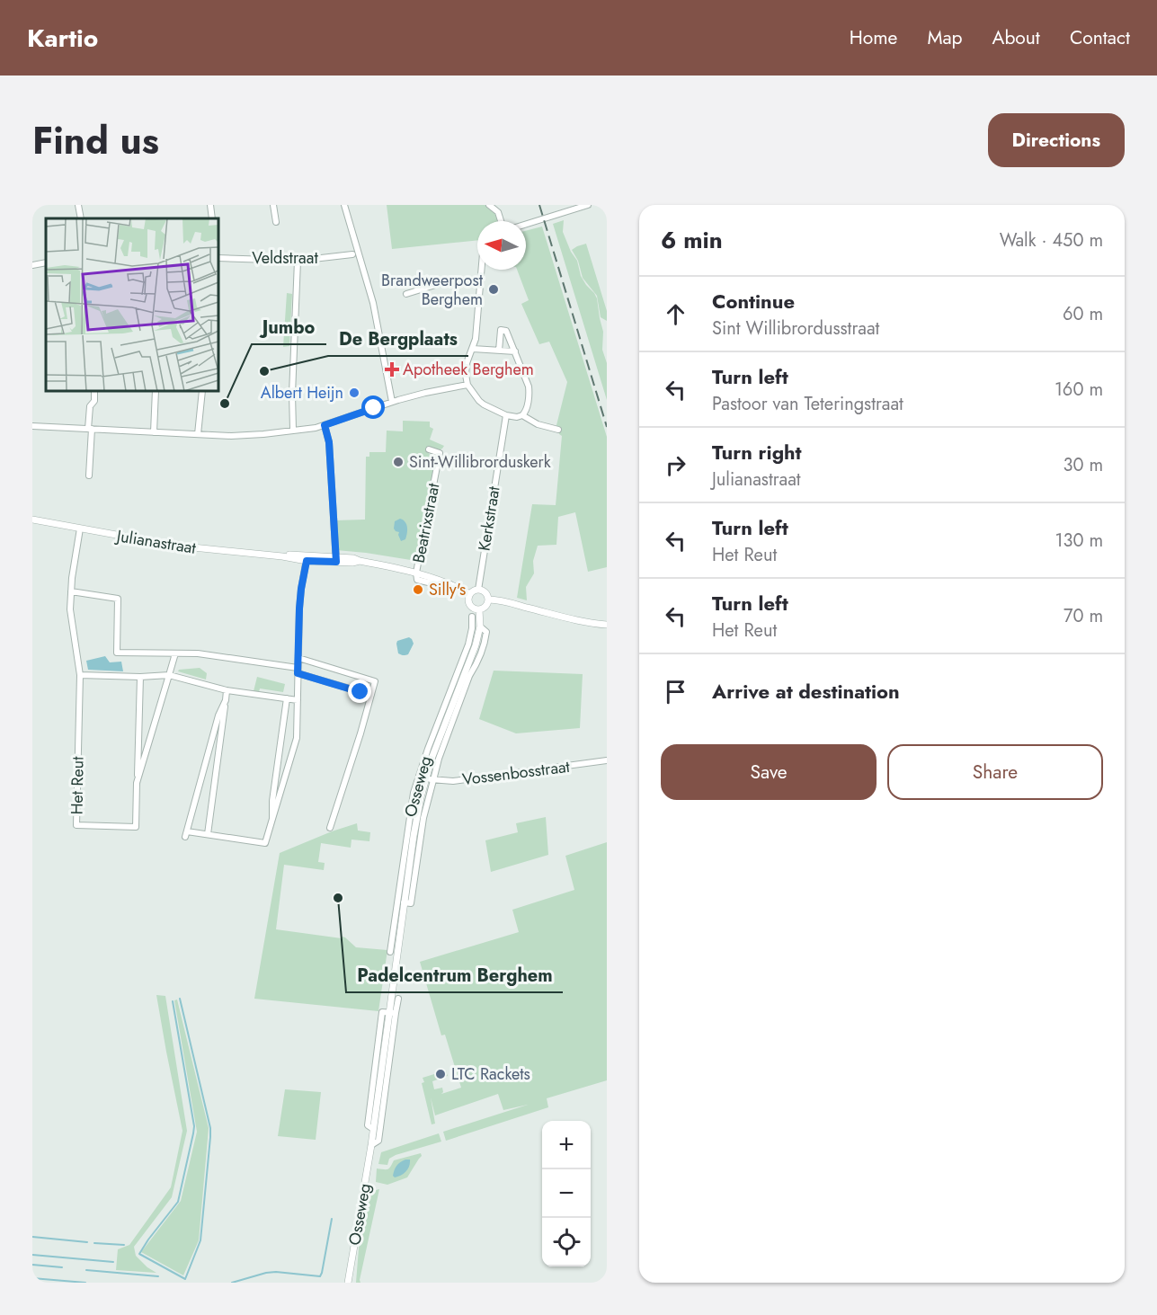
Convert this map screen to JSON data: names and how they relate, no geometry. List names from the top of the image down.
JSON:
{
  "streets": {
    "street": [
      "Veldstraat",
      "Kerkstraat",
      "Beatrixstraat",
      "Julianastraat",
      "Vossenbosstraat",
      "Het Reut",
      "Osseweg"
    ]
  },
  "crossings": [
    ["Kerkstraat", "Julianastraat"],
    ["Kerkstraat", "Osseweg"],
    ["Beatrixstraat", "Julianastraat"],
    ["Julianastraat", "Het Reut"],
    ["Julianastraat", "Osseweg"],
    ["Vossenbosstraat", "Osseweg"]
  ],
  "places": {
    "other": [
      "Brandweerpost Berghem",
      "De Bergplaats",
      "Albert Heijn",
      "Jumbo",
      "Sint-Willibrorduskerk",
      "Silly's",
      "Padelcentrum Berghem",
      "LTC Rackets"
    ],
    "health": ["Apotheek Berghem"]
  },
  "north": "left",
  "page": {
    "header": "Kartio",
    "nav": [
      "Home",
      "Map",
      "About",
      "Contact"
    ],
    "title": "Find us",
    "buttons": [
      "Directions",
      ["Save", "Share"]
    ],
    "heading": ["6 min", "Walk · 450 m"],
    "list": [
      ["Continue", "Sint Willibrordusstraat", "60 m"],
      ["Turn left", "Pastoor van Teteringstraat", "160 m"],
      ["Turn right", "Julianastraat", "30 m"],
      ["Turn left", "Het Reut", "130 m"],
      ["Turn left", "Het Reut", "70 m"],
      "Arrive at destination"
    ],
    "map_buttons": ["+", "−"]
  }
}
